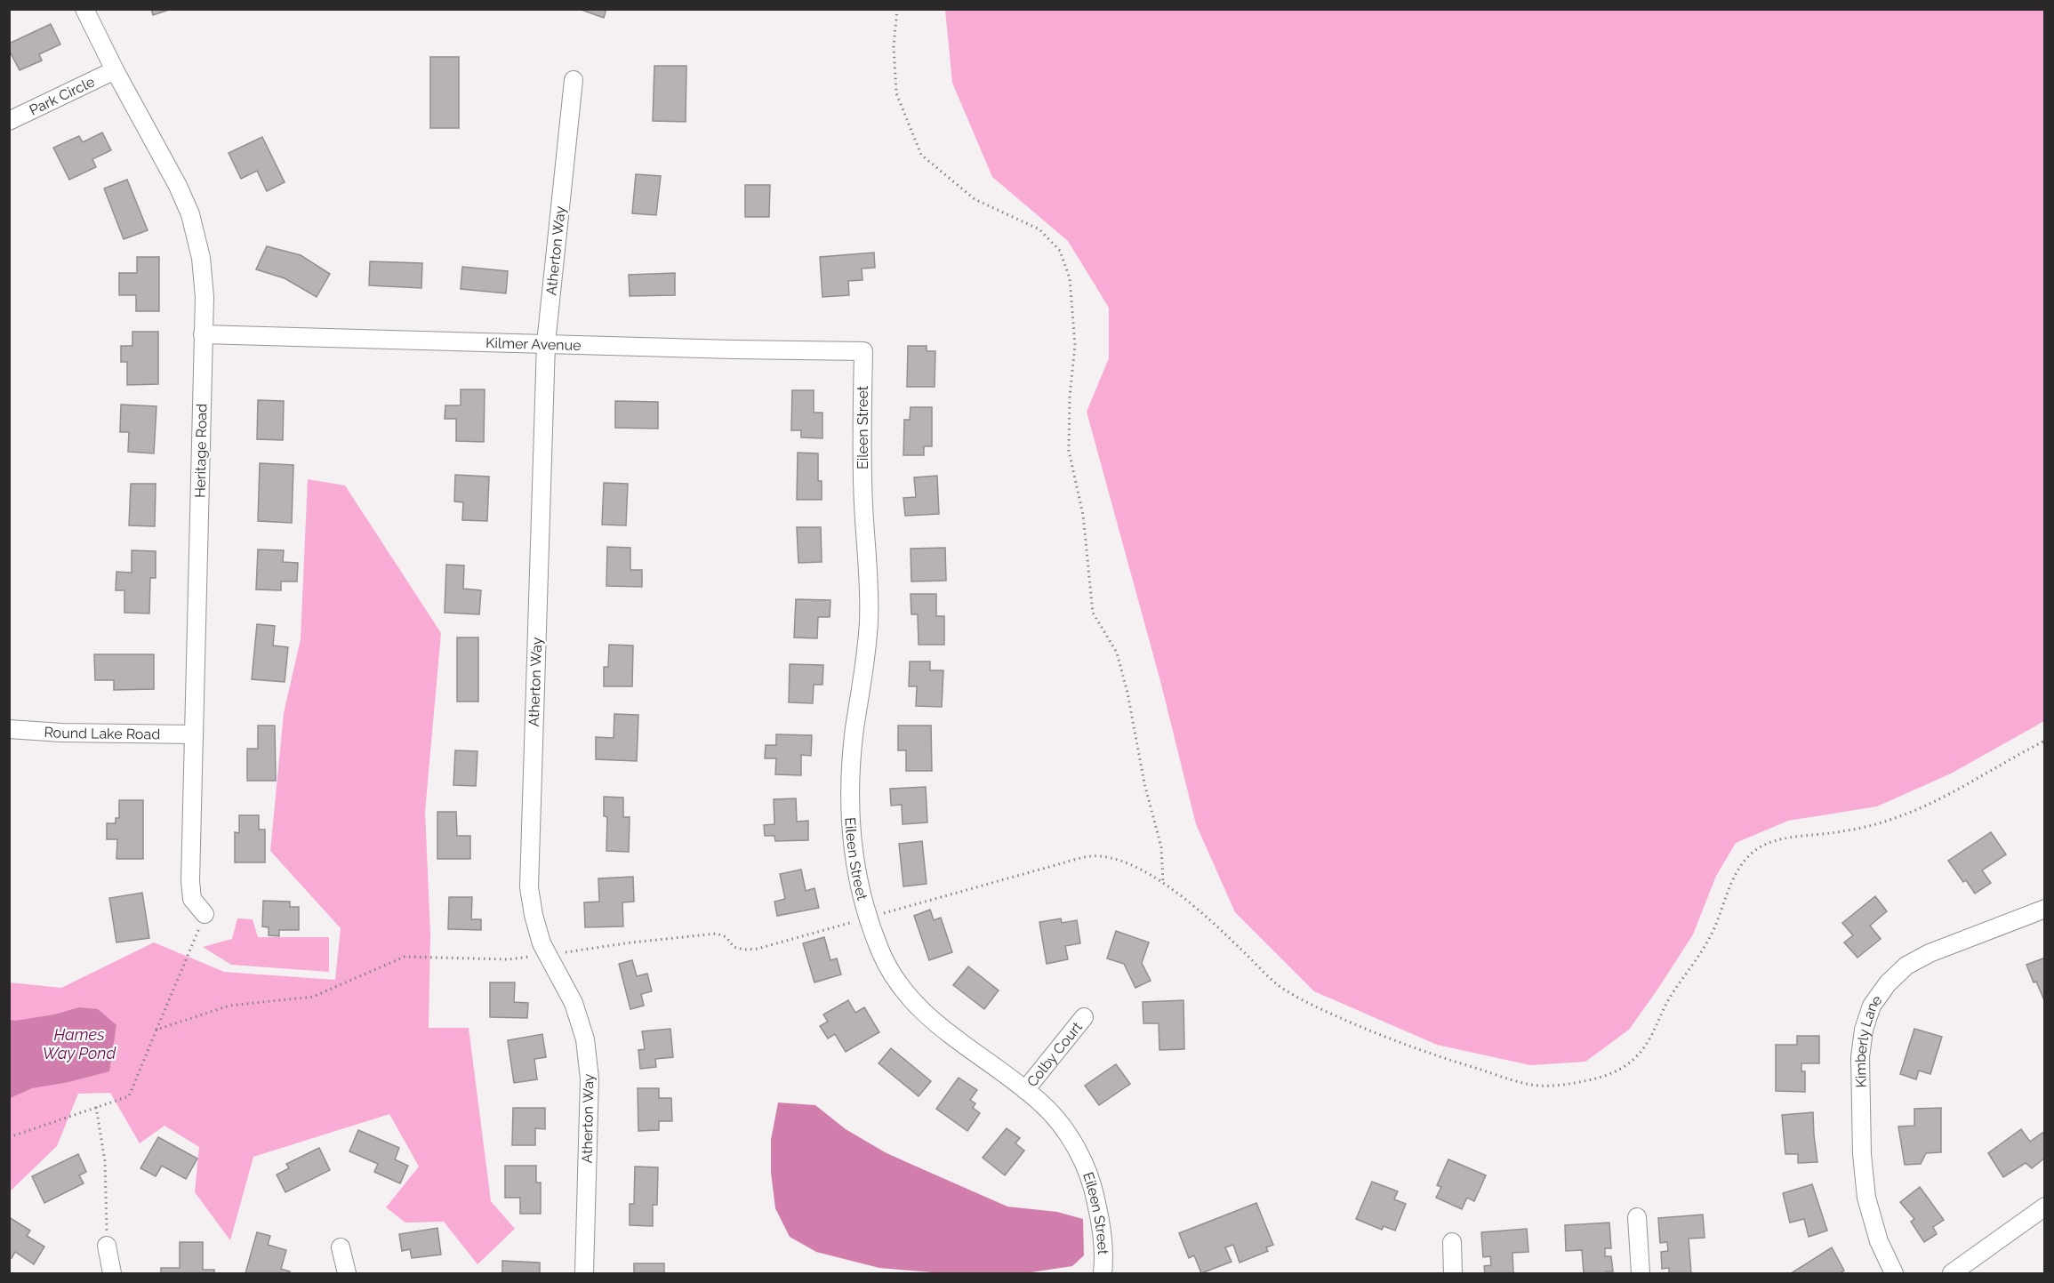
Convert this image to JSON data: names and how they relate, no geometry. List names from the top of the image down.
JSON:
{
  "streets": {
    "street": [
      "Park Circle",
      "Atherton Way",
      "Kilmer Avenue",
      "Eileen Street",
      "Heritage Road",
      "Round Lake Road",
      "Kimberly Lane",
      "Colby Court"
    ]
  },
  "crossings": [
    ["Park Circle", "Heritage Road"],
    ["Atherton Way", "Kilmer Avenue"],
    ["Kilmer Avenue", "Eileen Street"],
    ["Kilmer Avenue", "Heritage Road"],
    ["Eileen Street", "Colby Court"],
    ["Heritage Road", "Round Lake Road"]
  ],
  "water": ["Hames Way Pond"]
}
